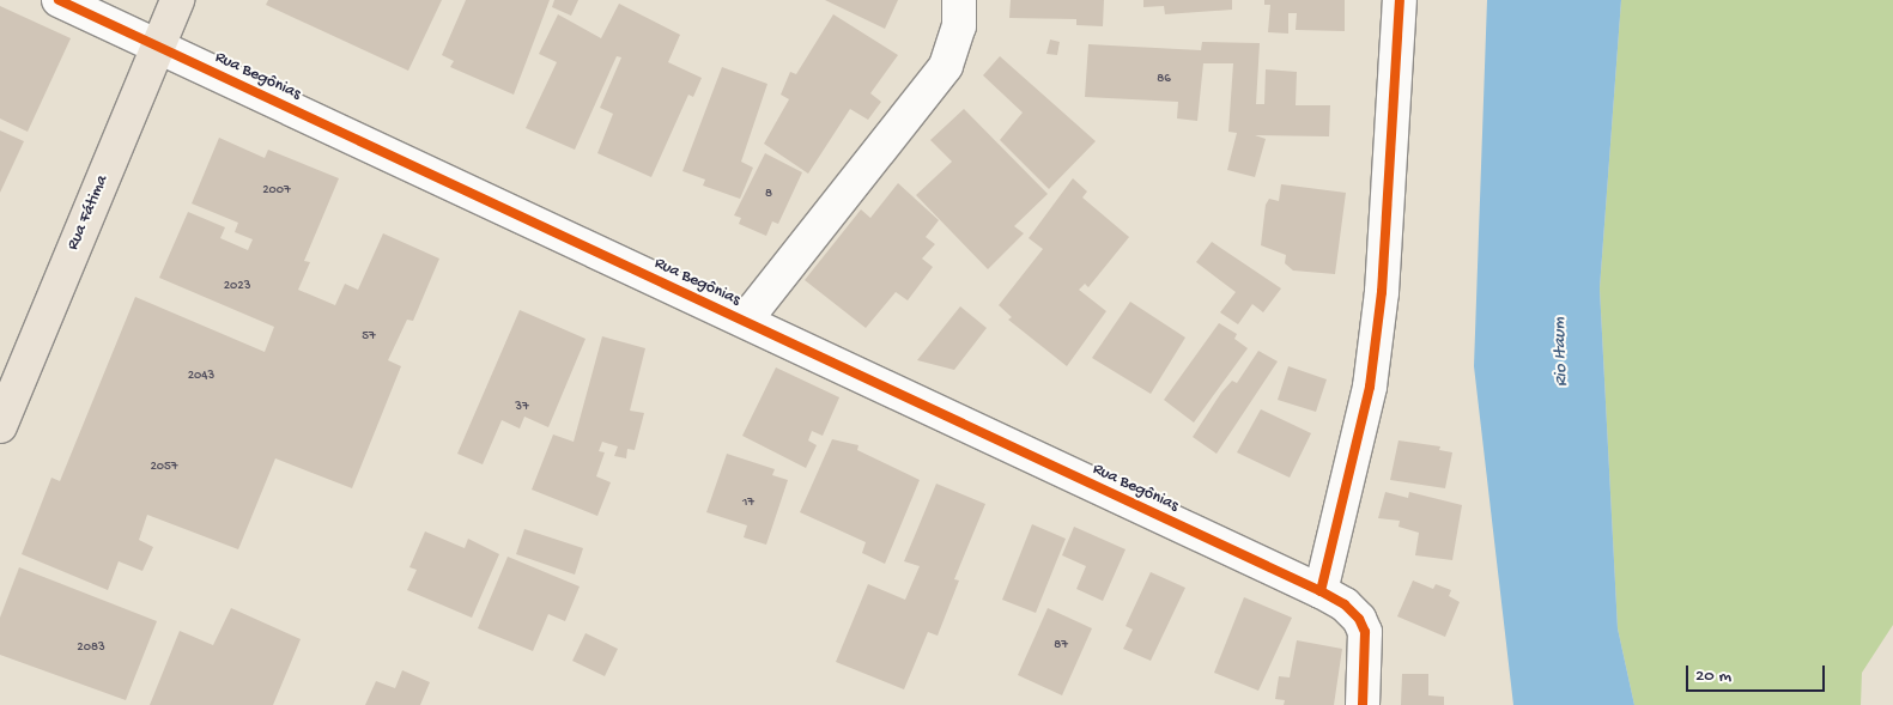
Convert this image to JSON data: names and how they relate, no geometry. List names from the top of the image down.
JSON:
{
  "streets": {
    "main road": ["Rua Fátima"],
    "street": ["Rua Begônias"]
  },
  "crossings": [
    ["Rua Begônias", "Rua Fátima"]
  ],
  "water": ["Rio Itaum"],
  "house_numbers": [
    "86",
    "2007",
    "8",
    "2023",
    "57",
    "2043",
    "37",
    "2057",
    "17",
    "87",
    "2083"
  ],
  "scale_bar": "20 m"
}
